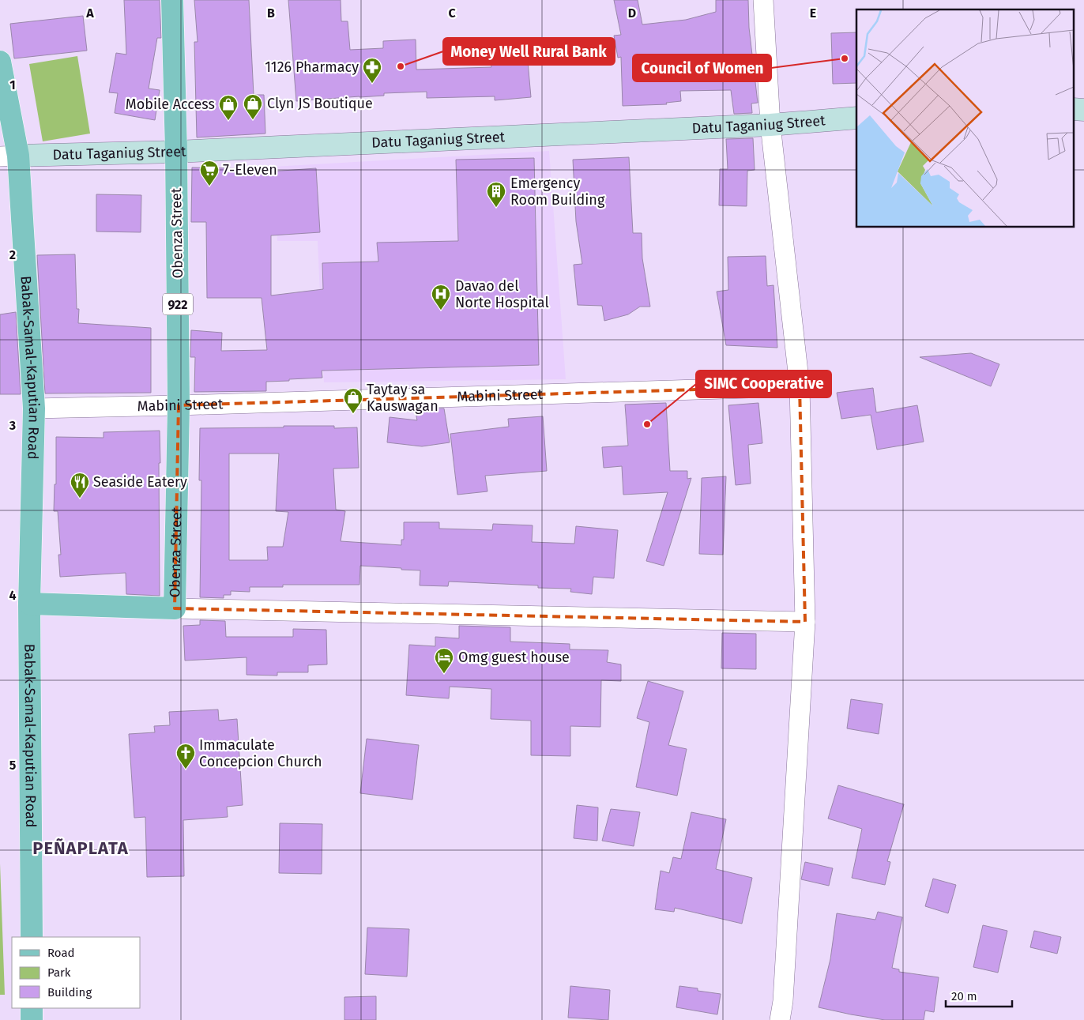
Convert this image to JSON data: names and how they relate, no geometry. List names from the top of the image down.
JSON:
{
  "streets": {
    "main road": [
      "Datu Taganiug Street",
      "Obenza Street",
      "922",
      "Babak-Samal-Kaputian Road"
    ],
    "street": ["Mabini Street"]
  },
  "crossings": [
    ["Datu Taganiug Street", "Obenza Street"],
    ["Datu Taganiug Street", "Babak-Samal-Kaputian Road"],
    ["Obenza Street", "Mabini Street"],
    ["Babak-Samal-Kaputian Road", "Mabini Street"]
  ],
  "districts": ["PEÑAPLATA"],
  "places": {
    "other": ["Council of Women", "Money Well Rural Bank", "SIMC Cooperative"],
    "pharmacy": ["1126 Pharmacy"],
    "shop": ["Clyn JS Boutique", "Mobile Access", "Taytay sa Kauswagan"],
    "supermarket": ["7-Eleven"],
    "building": ["Emergency Room Building"],
    "hospital": ["Davao del Norte Hospital"],
    "restaurant": ["Seaside Eatery"],
    "hotel": ["Omg guest house"],
    "church": ["Immaculate Concepcion Church"]
  },
  "legend": ["Road", "Park", "Building"],
  "scale_bar": "20 m",
  "grid": {
    "columns": [
      "A",
      "B",
      "C",
      "D",
      "E"
    ],
    "rows": [
      "1",
      "2",
      "3",
      "4",
      "5"
    ]
  }
}
